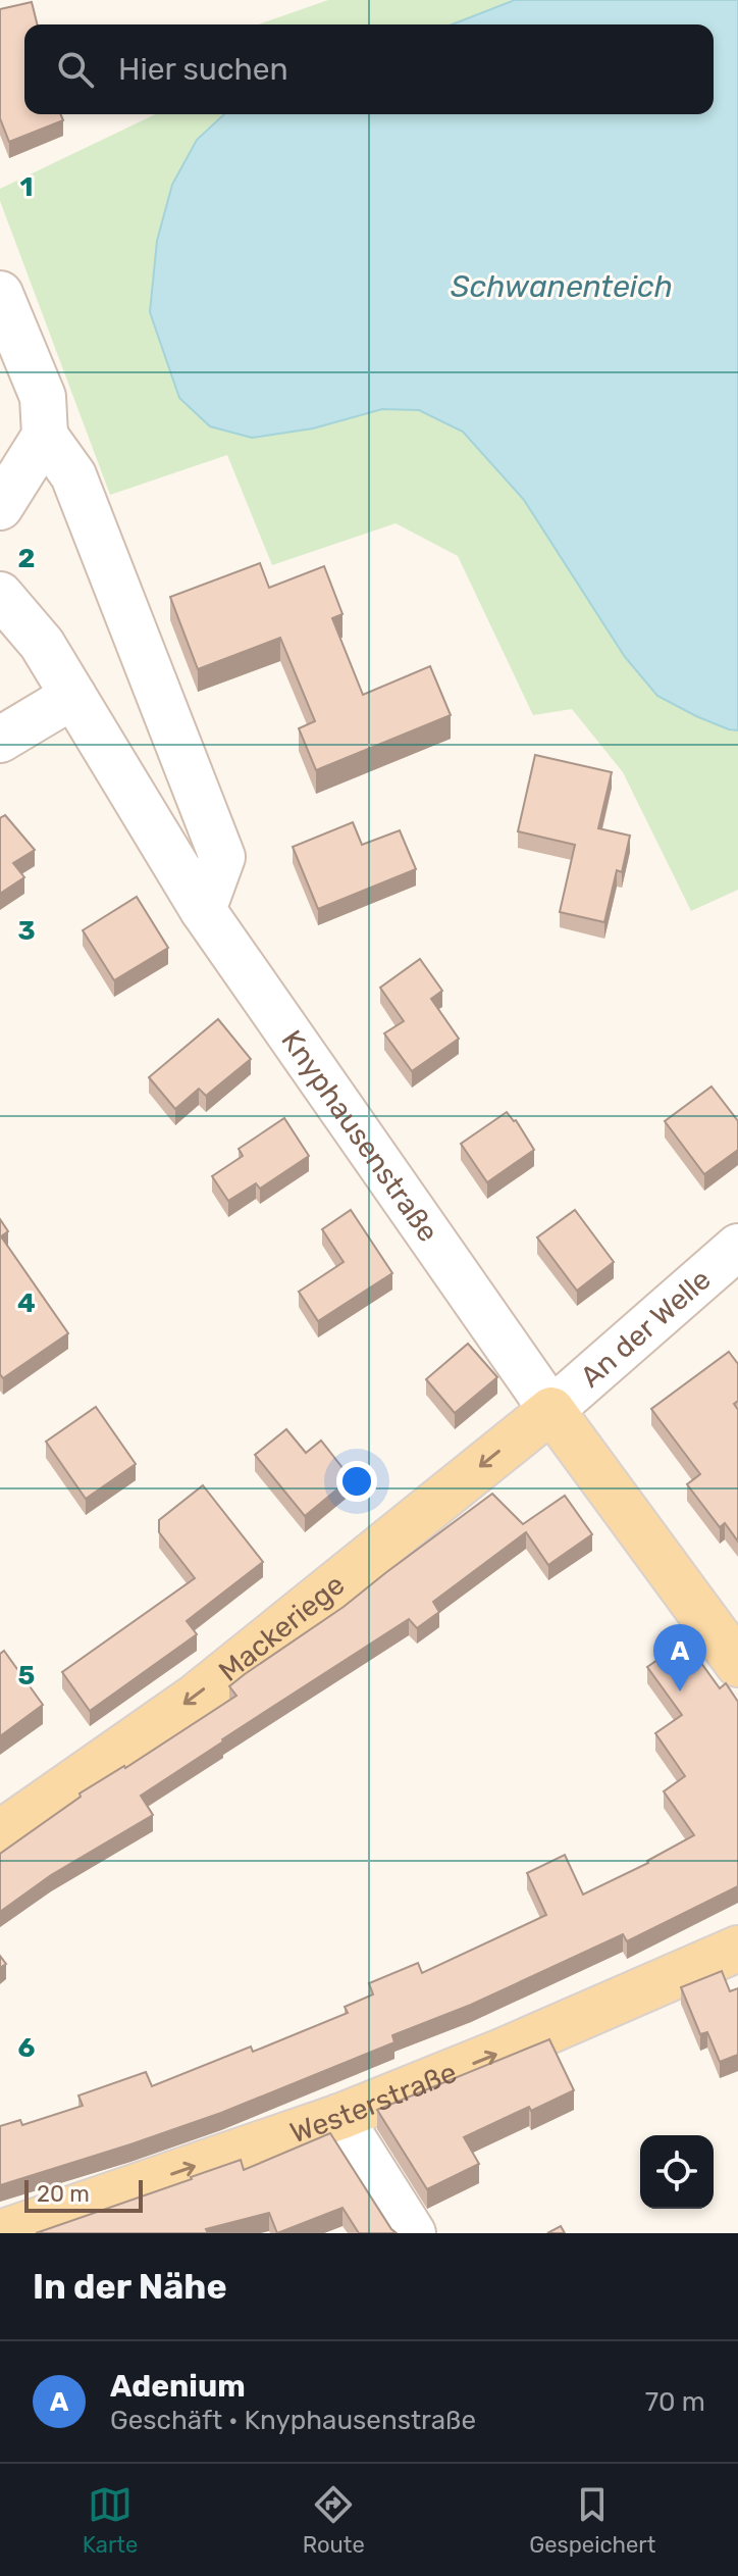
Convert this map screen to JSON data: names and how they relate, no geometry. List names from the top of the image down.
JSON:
{
  "streets": {
    "main road": ["Knyphausenstraße", "Mackeriege", "Westerstraße"],
    "street": ["An der Welle"]
  },
  "crossings": [
    ["Knyphausenstraße", "An der Welle"],
    ["Knyphausenstraße", "Mackeriege"],
    ["An der Welle", "Mackeriege"]
  ],
  "one_way": ["Mackeriege", "Westerstraße"],
  "water": ["Schwanenteich"],
  "scale_bar": "20 m",
  "page": {
    "search": "Hier suchen",
    "pins": "A",
    "scale": "20 m",
    "heading": "In der Nähe",
    "list": [
      {
        "mark": "A",
        "name": "Adenium",
        "note": "Geschäft · Knyphausenstraße",
        "value": "70 m"
      }
    ],
    "nav": ["Karte", "Route", "Gespeichert"]
  },
  "grid": {
    "rows": [
      "1",
      "2",
      "3",
      "4",
      "5",
      "6"
    ]
  }
}
